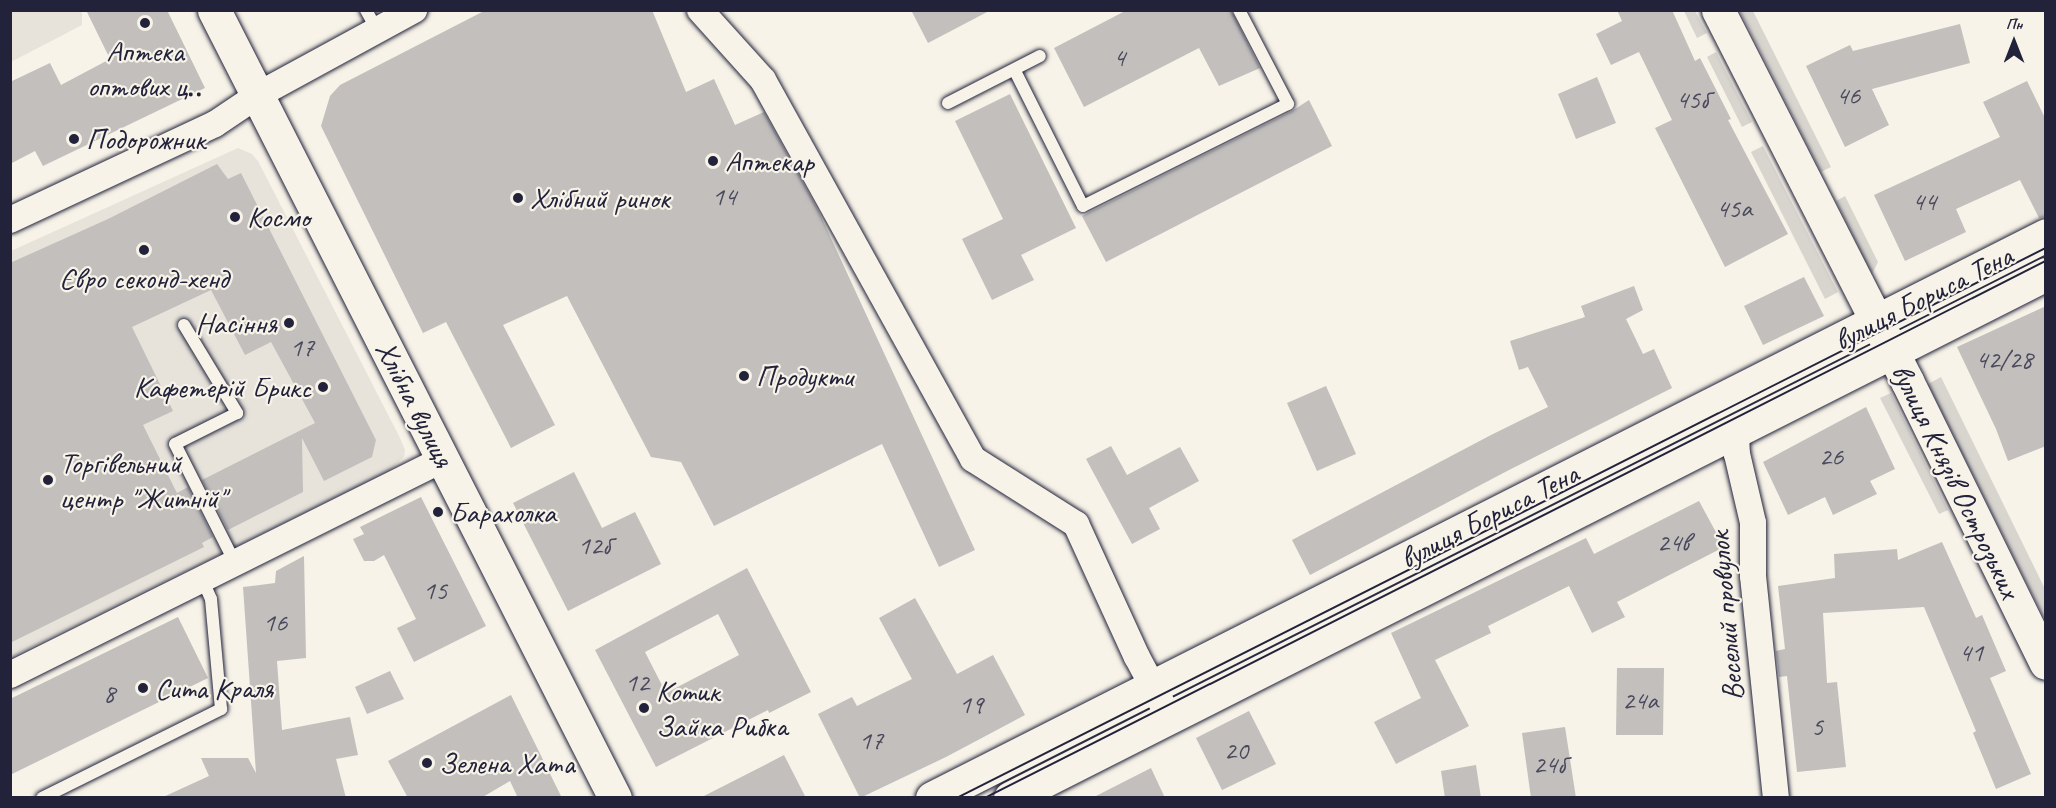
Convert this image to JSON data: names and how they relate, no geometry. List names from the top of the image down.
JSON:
{
  "streets": {
    "street": [
      "вулиця Бориса Тена",
      "Хлібна вулиця",
      "вулиця Князів Острозьких",
      "Веселий провулок"
    ]
  },
  "crossings": [
    ["вулиця Бориса Тена", "вулиця Князів Острозьких"],
    ["вулиця Бориса Тена", "Веселий провулок"]
  ],
  "places": [
    "Аптека оптових ц‥",
    "Подорожник",
    "Аптекар",
    "Хлібний ринок",
    "Космо",
    "Євро секонд-хенд",
    "Насіння",
    "Продукти",
    "Кафетерій Брикс",
    "Торгівельний центр \"Житній\"",
    "Барахолка",
    "Сита Краля",
    "Котик Зайка Рибка",
    "Зелена Хата"
  ],
  "house_numbers": [
    "4",
    "46",
    "45б",
    "14",
    "44",
    "45а",
    "17",
    "42/28",
    "26",
    "24в",
    "12б",
    "15",
    "16",
    "41",
    "12",
    "8",
    "24а",
    "19",
    "5",
    "17",
    "20",
    "24б"
  ],
  "north": "top"
}
